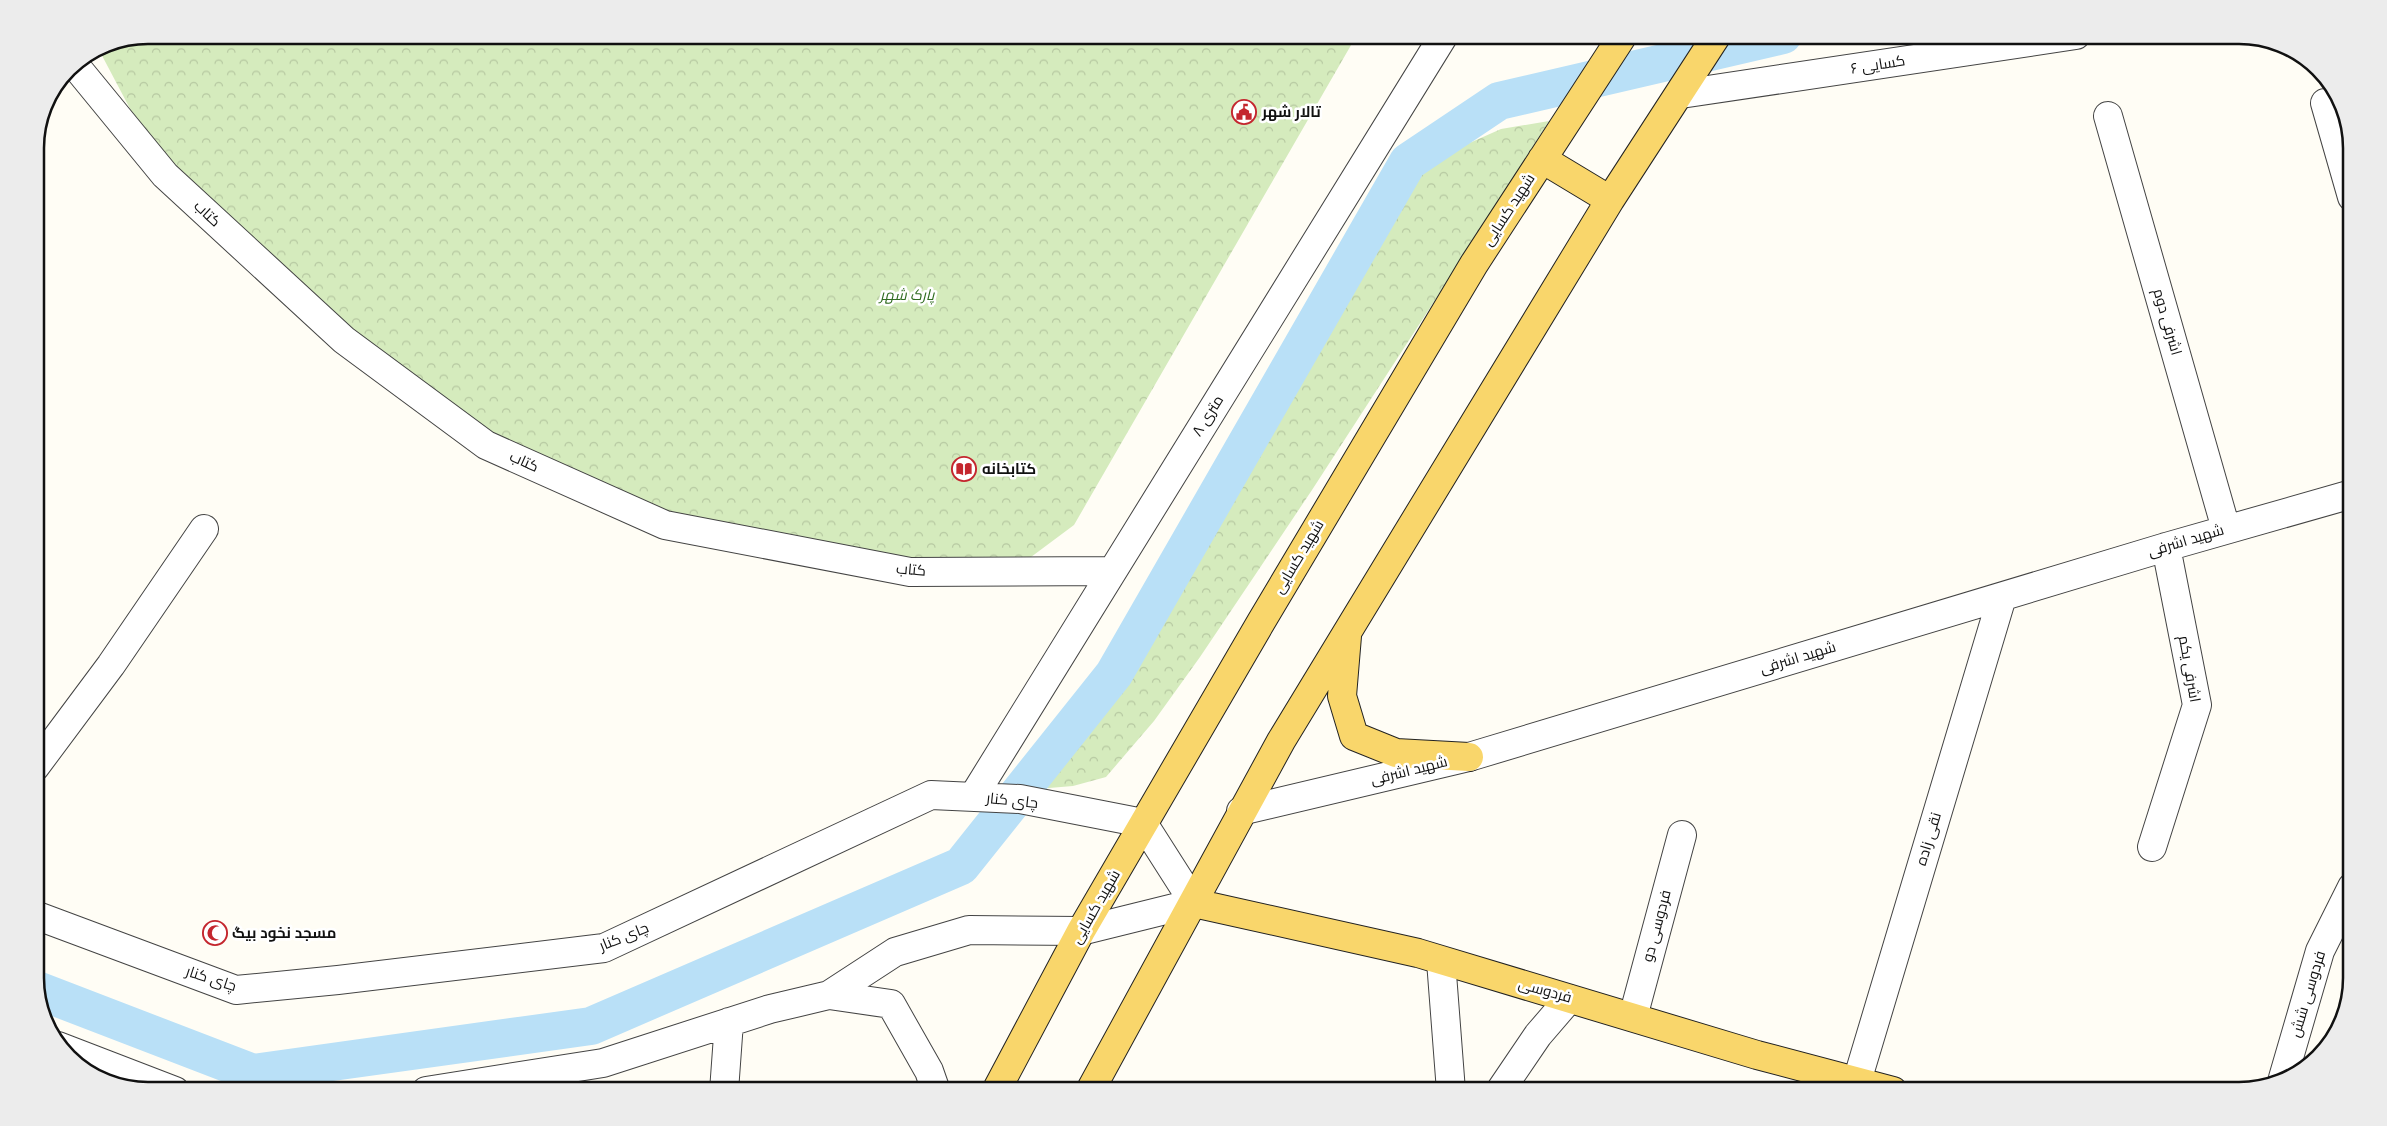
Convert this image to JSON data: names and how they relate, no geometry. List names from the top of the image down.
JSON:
{
  "streets": {
    "main road": ["شهید کسایی", "فردوسی"],
    "street": [
      "کسایی ۶",
      "کتاب",
      "اشرفی دوم",
      "۸ متری",
      "شهید اشرفی",
      "اشرفی یکم",
      "چای کنار",
      "نقی زاده",
      "فردوسی دو",
      "فردوسی شش"
    ]
  },
  "crossings": [
    ["شهید کسایی", "چای کنار"],
    ["کتاب", "۸ متری"],
    ["اشرفی دوم", "شهید اشرفی"],
    ["۸ متری", "چای کنار"],
    ["شهید اشرفی", "اشرفی یکم"],
    ["شهید اشرفی", "نقی زاده"],
    ["نقی زاده", "فردوسی"],
    ["فردوسی دو", "فردوسی"]
  ],
  "parks": ["پارک شهر"],
  "places": {
    "public building": ["تالار شهر"],
    "library": ["کتابخانه"],
    "mosque": ["مسجد نخود‌ بیگ"]
  }
}
